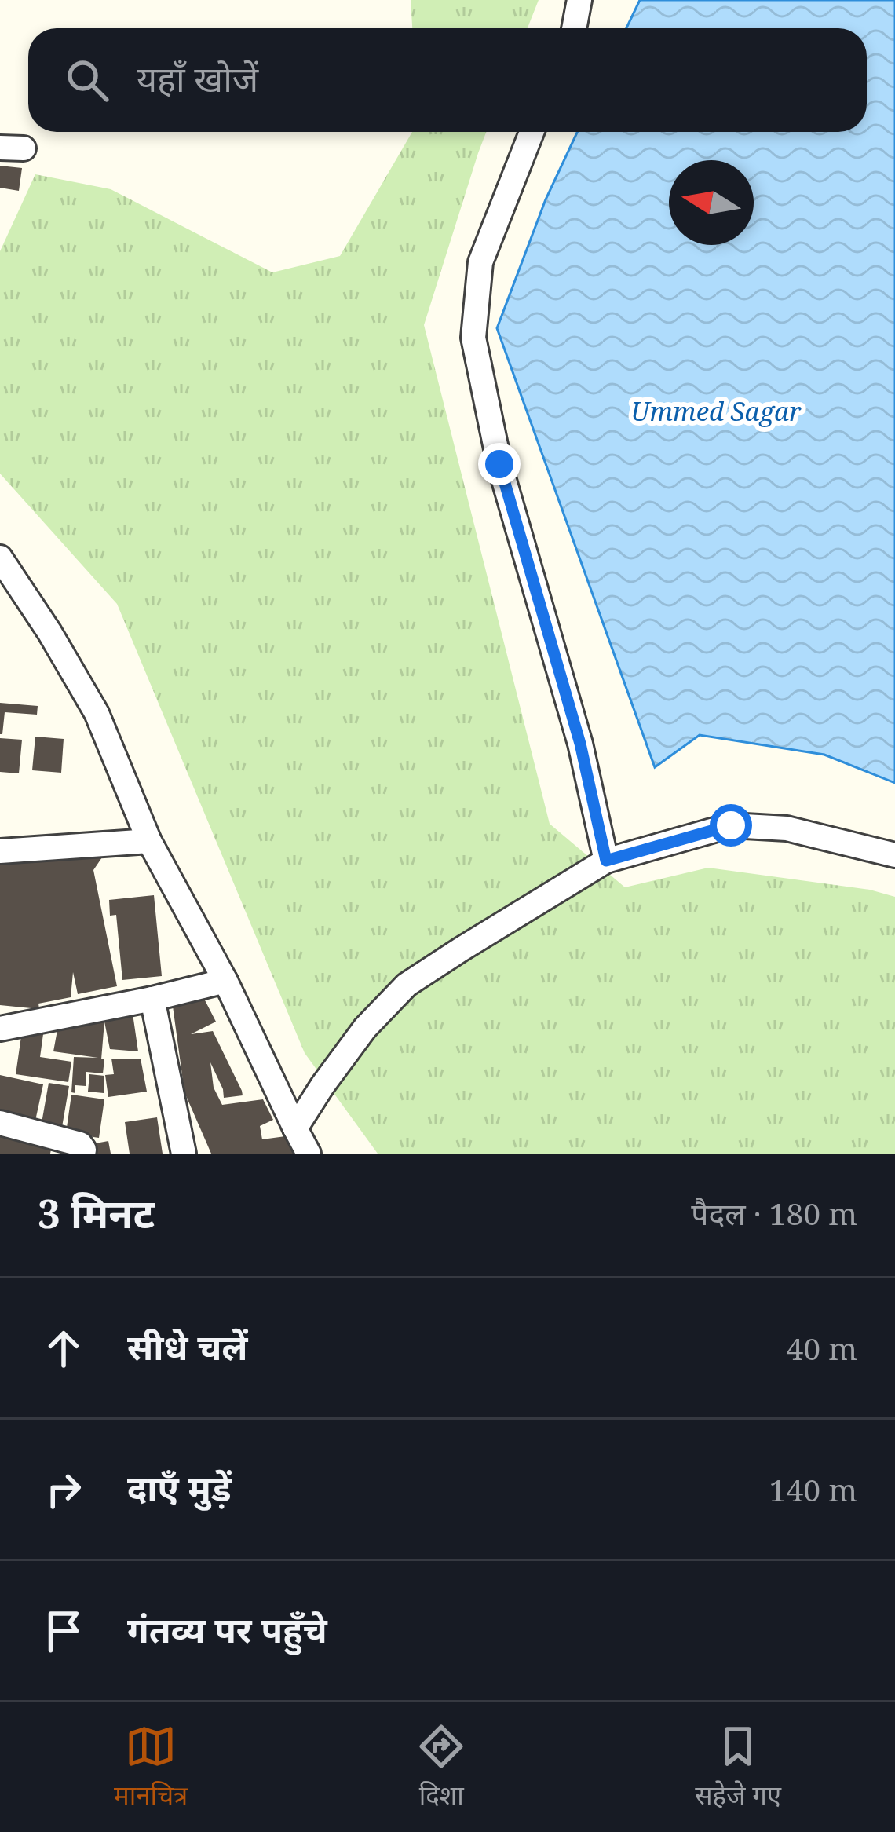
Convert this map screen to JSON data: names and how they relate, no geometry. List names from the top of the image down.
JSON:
{
  "water": ["Ummed Sagar"],
  "north": "left",
  "page": {
    "search": "यहाँ खोजें",
    "heading": ["3 मिनट", "पैदल · 180 m"],
    "list": [
      ["सीधे चलें", "40 m"],
      ["दाएँ मुड़ें", "140 m"],
      "गंतव्य पर पहुँचे"
    ],
    "nav": ["मानचित्र", "दिशा", "सहेजे गए"]
  }
}
